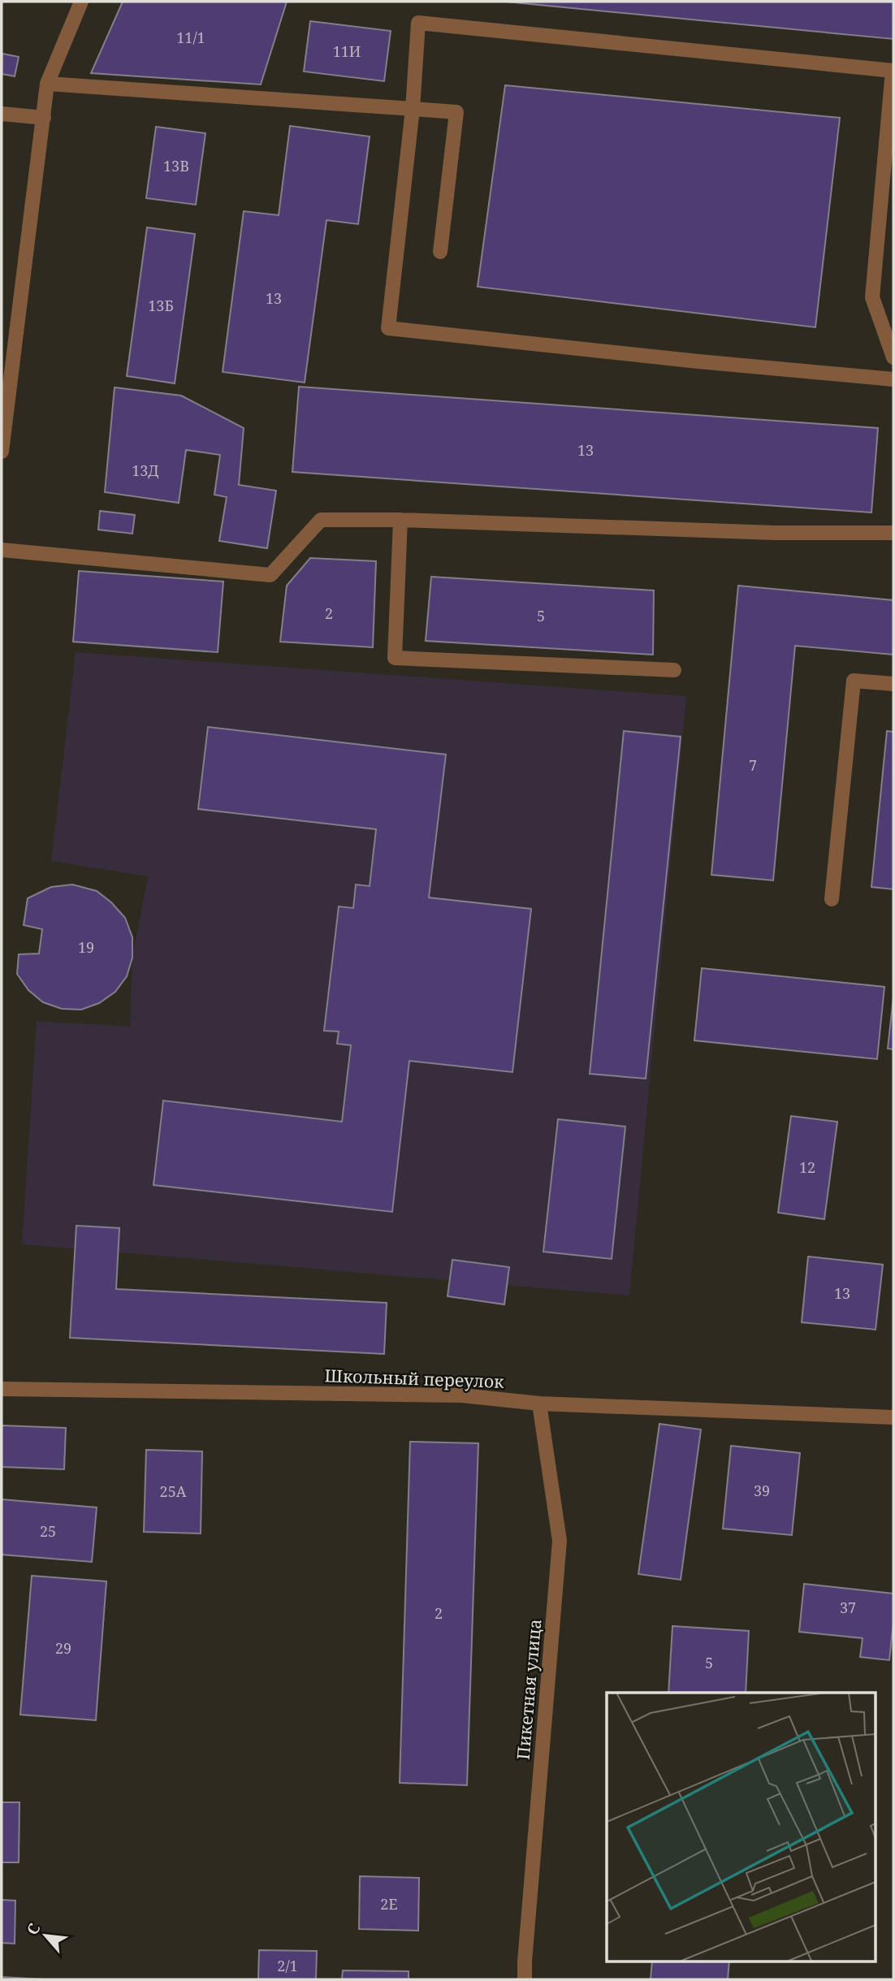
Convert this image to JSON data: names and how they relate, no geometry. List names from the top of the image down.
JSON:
{
  "streets": {
    "street": ["Школьный переулок", "Пикетная улица"]
  },
  "crossings": [
    ["Школьный переулок", "Пикетная улица"]
  ],
  "house_numbers": [
    "11/1",
    "11И",
    "13В",
    "13",
    "13Б",
    "13",
    "13Д",
    "2",
    "5",
    "7",
    "19",
    "12",
    "13",
    "39",
    "25А",
    "25",
    "37",
    "2",
    "29",
    "5",
    "2Е",
    "2/1"
  ],
  "north": "top left"
}
